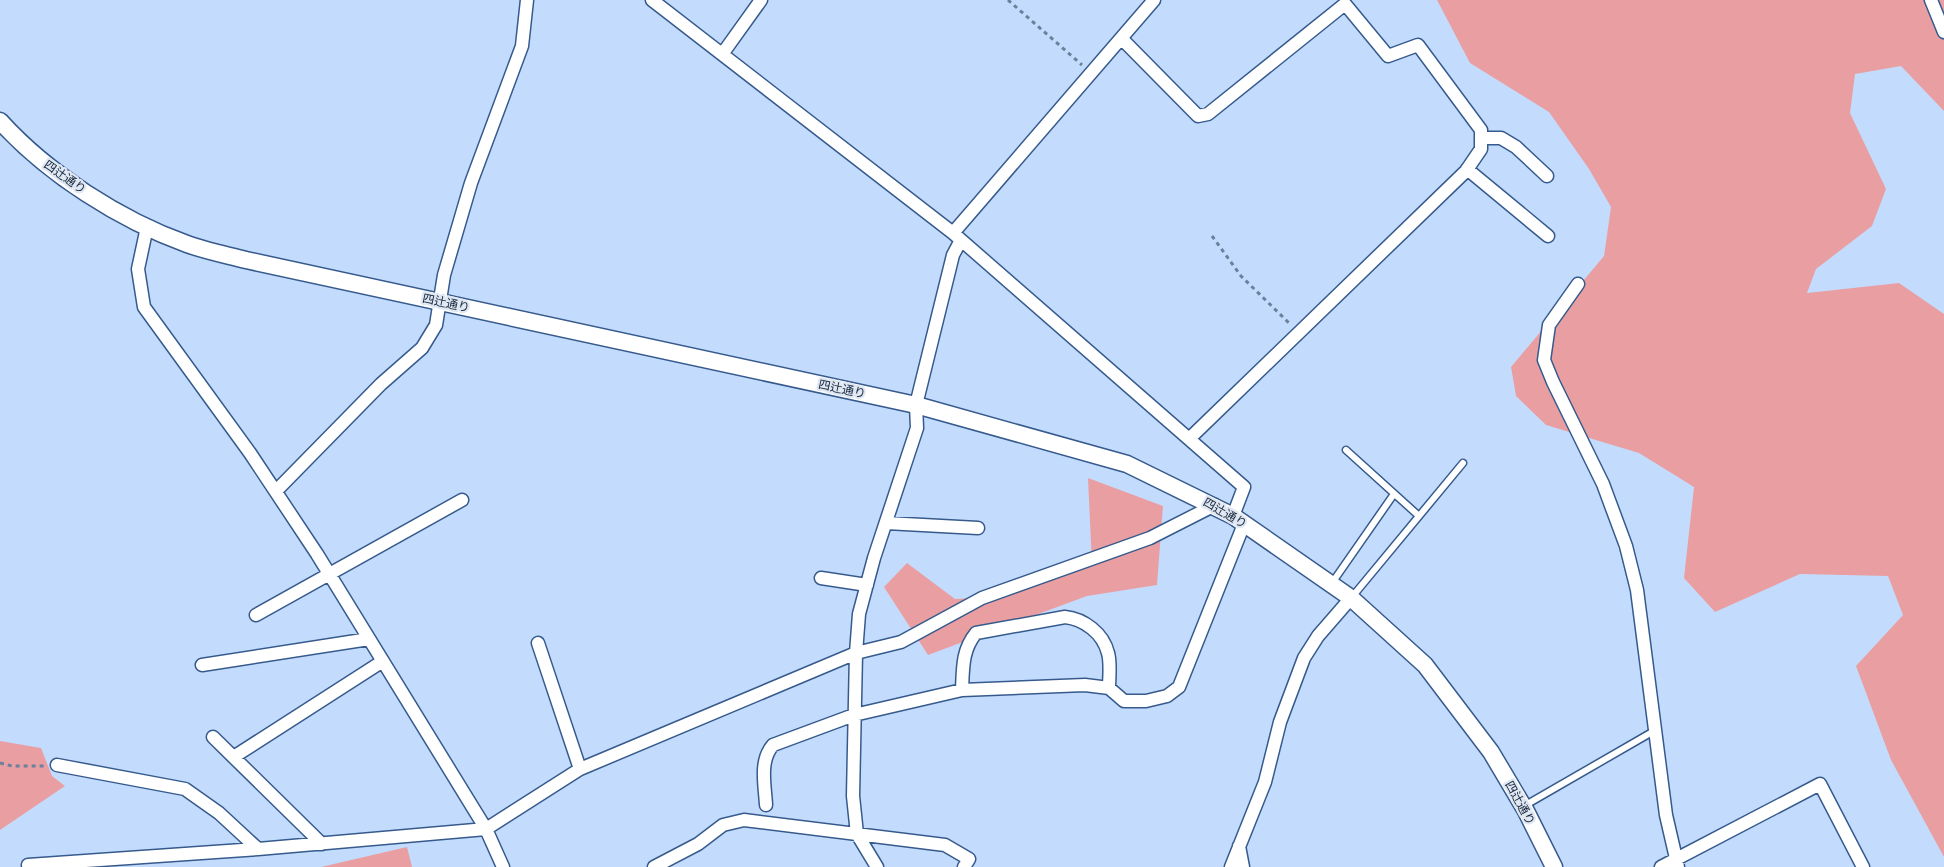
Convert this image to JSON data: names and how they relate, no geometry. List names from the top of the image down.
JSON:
{
  "streets": {
    "street": ["四辻通り"]
  }
}
